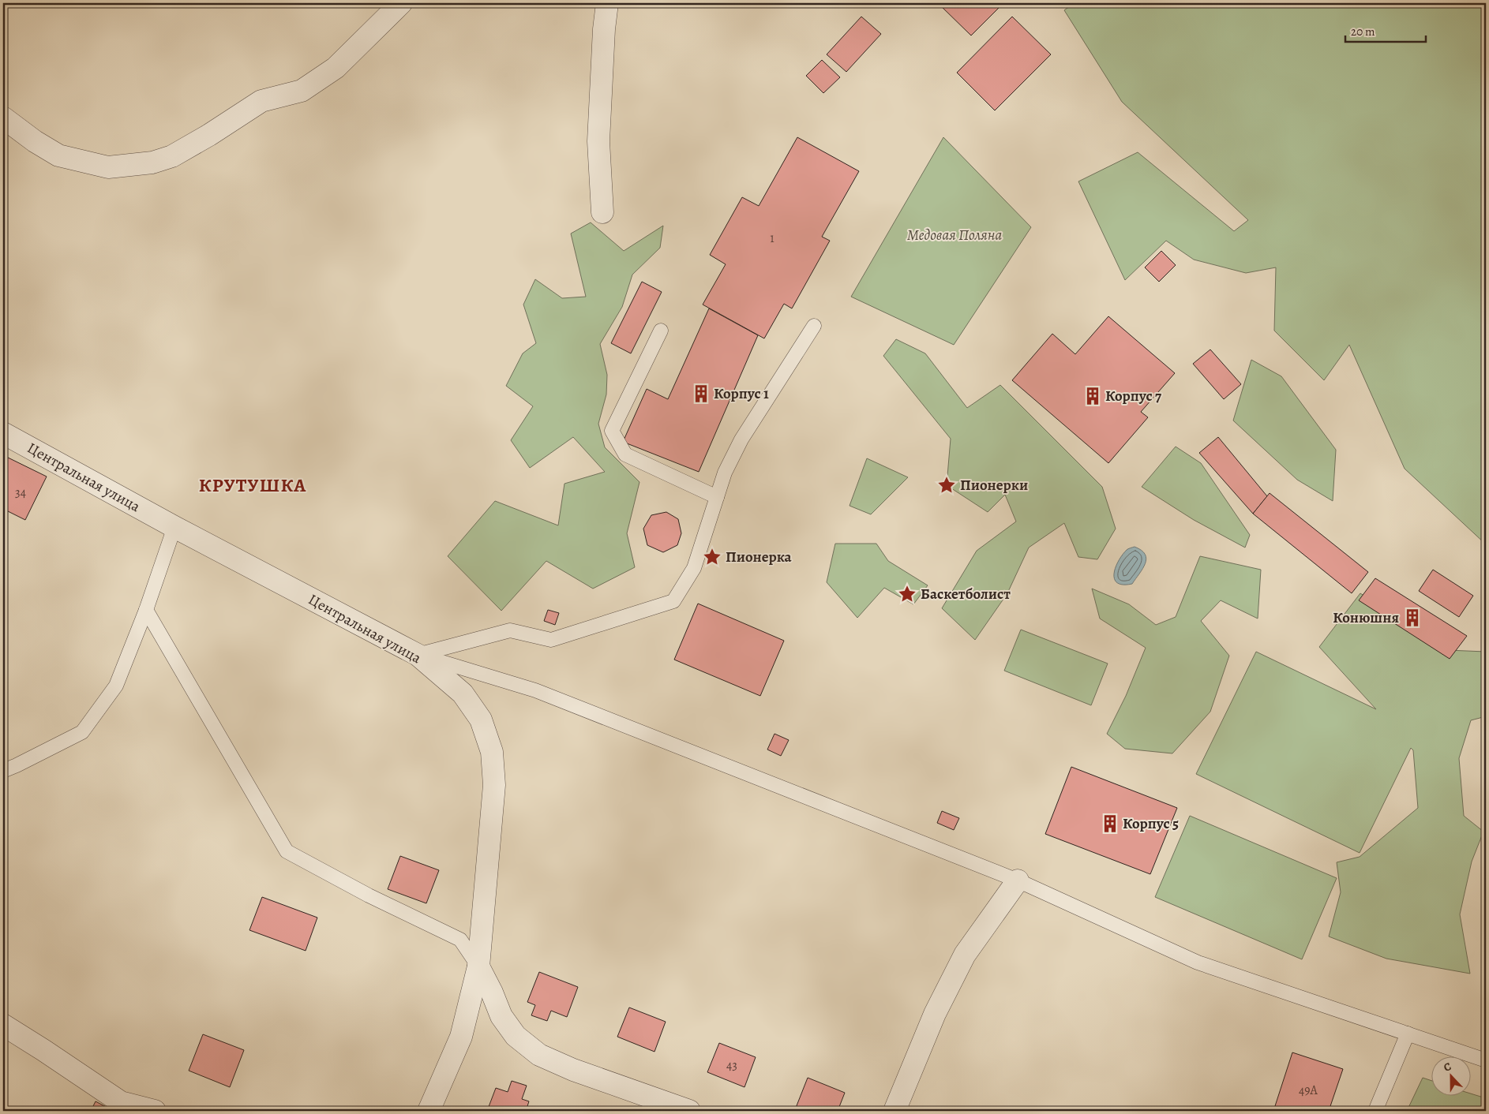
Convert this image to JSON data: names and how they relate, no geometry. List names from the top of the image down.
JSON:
{
  "streets": {
    "street": ["Центральная улица"]
  },
  "districts": ["КРУТУШКА"],
  "parks": ["Медовая Поляна"],
  "places": {
    "building": [
      "Корпус 1",
      "Корпус 7",
      "Конюшня",
      "Корпус 5"
    ],
    "place": ["Пионерки", "Пионерка", "Баскетболист"]
  },
  "house_numbers": [
    "1",
    "34",
    "43",
    "49А"
  ],
  "scale_bar": "20 m",
  "north": "top"
}
